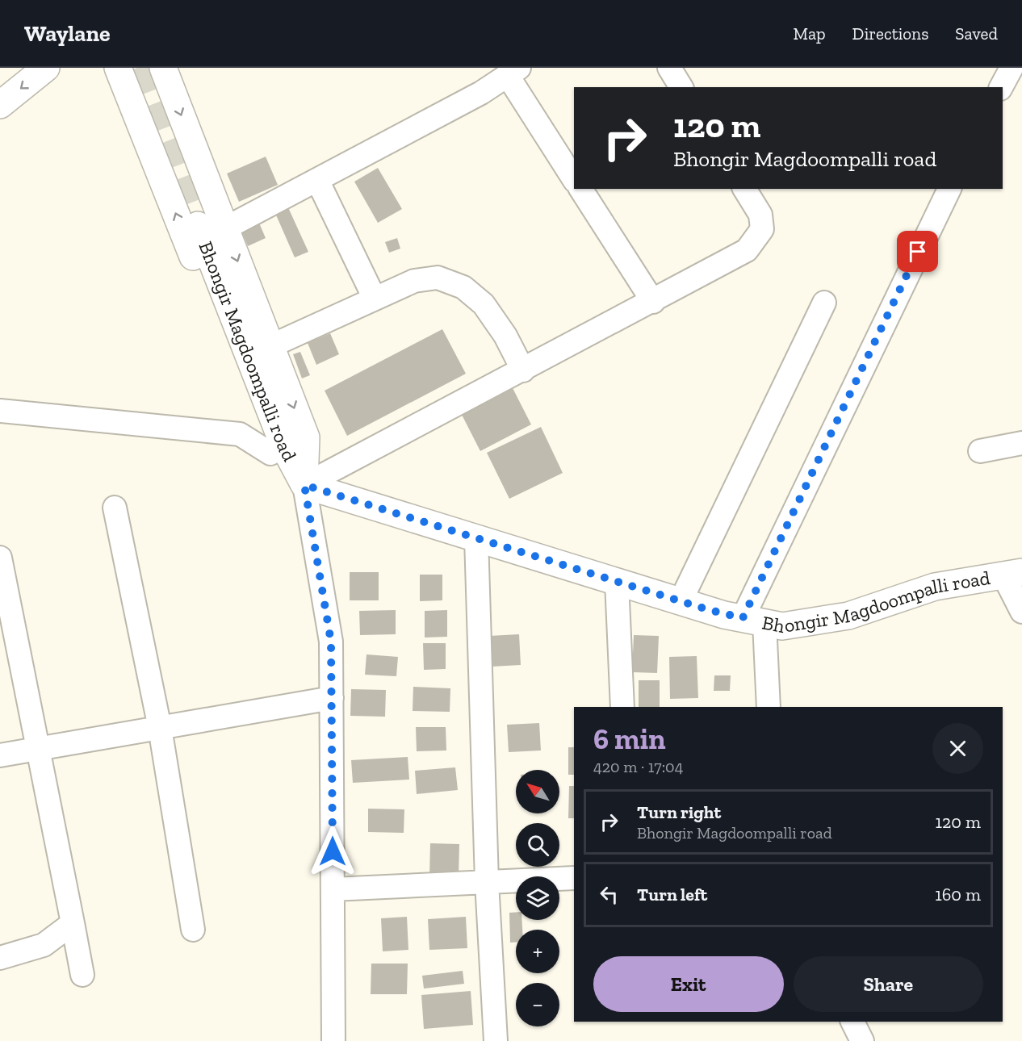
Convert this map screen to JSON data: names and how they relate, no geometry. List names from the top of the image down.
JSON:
{
  "streets": {
    "street": ["Bhongir Magdoompalli road"]
  },
  "north": "top left",
  "page": {
    "header": "Waylane",
    "nav": ["Map", "Directions", "Saved"],
    "turn": ["120 m", "Bhongir Magdoompalli road"],
    "heading": ["6 min", "420 m · 17:04"],
    "map_buttons": ["+", "−"],
    "list": [
      {
        "name": "Turn right",
        "note": "Bhongir Magdoompalli road",
        "value": "120 m"
      },
      {
        "name": "Turn left",
        "value": "160 m"
      }
    ],
    "buttons": ["Exit", "Share"]
  }
}
